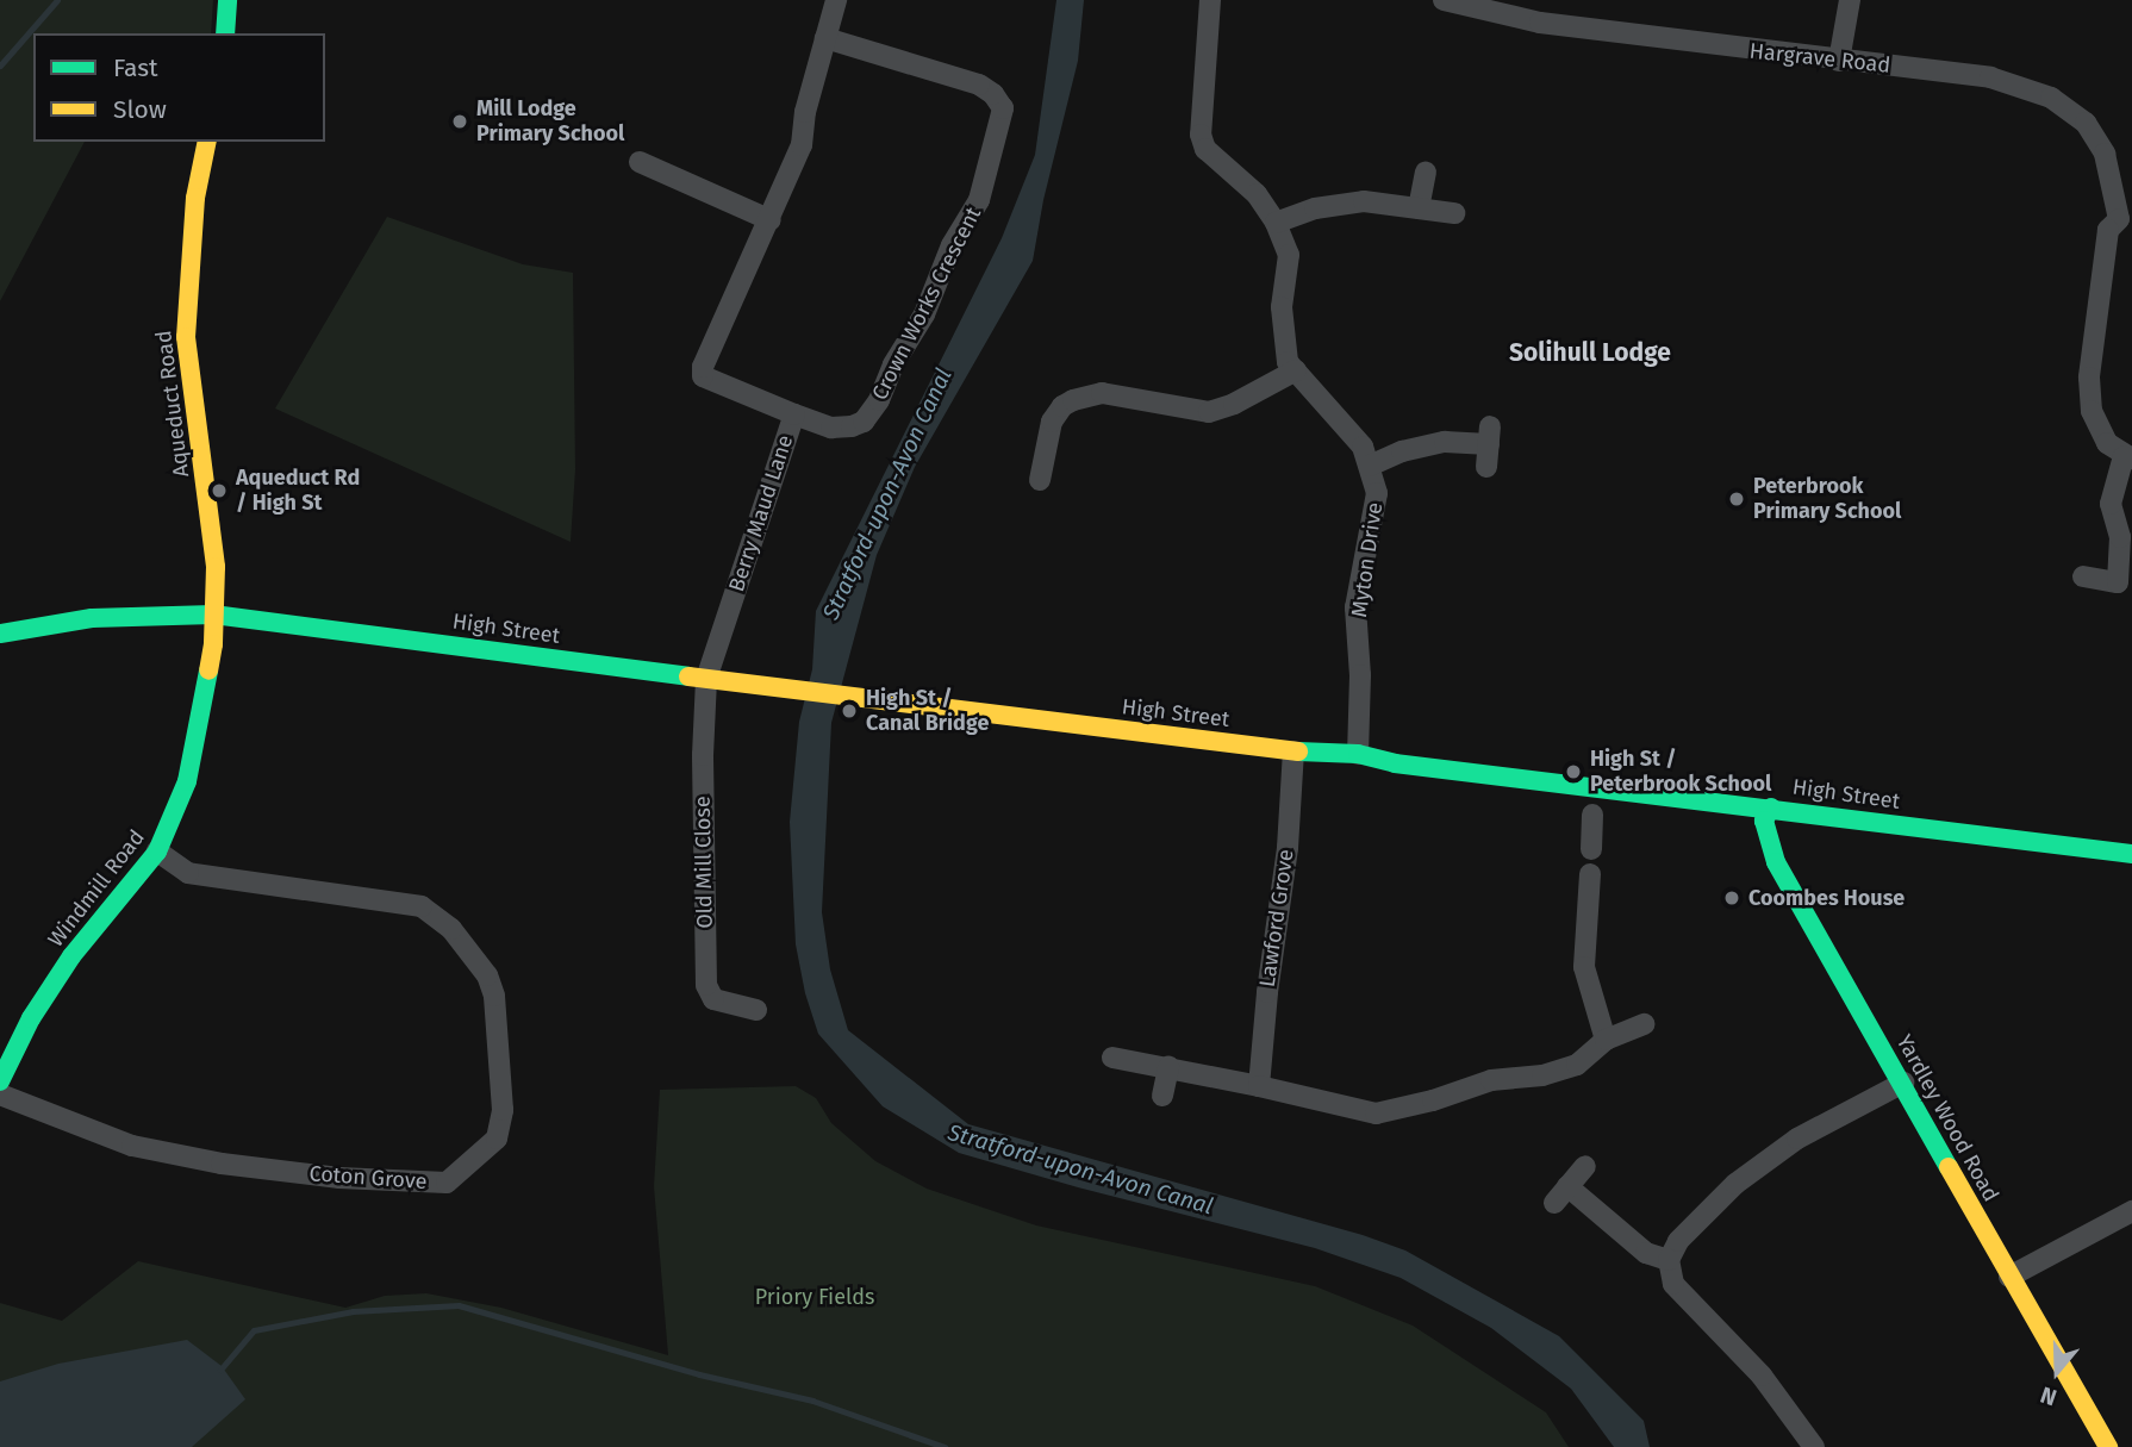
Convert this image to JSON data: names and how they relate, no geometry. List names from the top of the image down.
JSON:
{
  "streets": {
    "street": [
      "Hargrave Road",
      "Crown Works Crescent",
      "Aqueduct Road",
      "Berry Maud Lane",
      "Myton Drive",
      "High Street",
      "Old Mill Close",
      "Windmill Road",
      "Lawford Grove",
      "Yardley Wood Road",
      "Coton Grove"
    ]
  },
  "crossings": [
    ["Crown Works Crescent", "Berry Maud Lane"],
    ["Aqueduct Road", "High Street"],
    ["Aqueduct Road", "Windmill Road"],
    ["Berry Maud Lane", "High Street"],
    ["Berry Maud Lane", "Old Mill Close"],
    ["Myton Drive", "High Street"],
    ["High Street", "Old Mill Close"],
    ["High Street", "Windmill Road"],
    ["High Street", "Lawford Grove"],
    ["High Street", "Yardley Wood Road"],
    ["Windmill Road", "Coton Grove"]
  ],
  "districts": ["Solihull Lodge"],
  "water": ["Stratford-upon-Avon Canal"],
  "parks": ["Priory Fields"],
  "places": [
    "Mill Lodge Primary School",
    "Aqueduct Rd / High St",
    "Peterbrook Primary School",
    "High St / Canal Bridge",
    "High St / Peterbrook School",
    "Coombes House"
  ],
  "legend": ["Fast", "Slow"],
  "north": "bottom"
}
